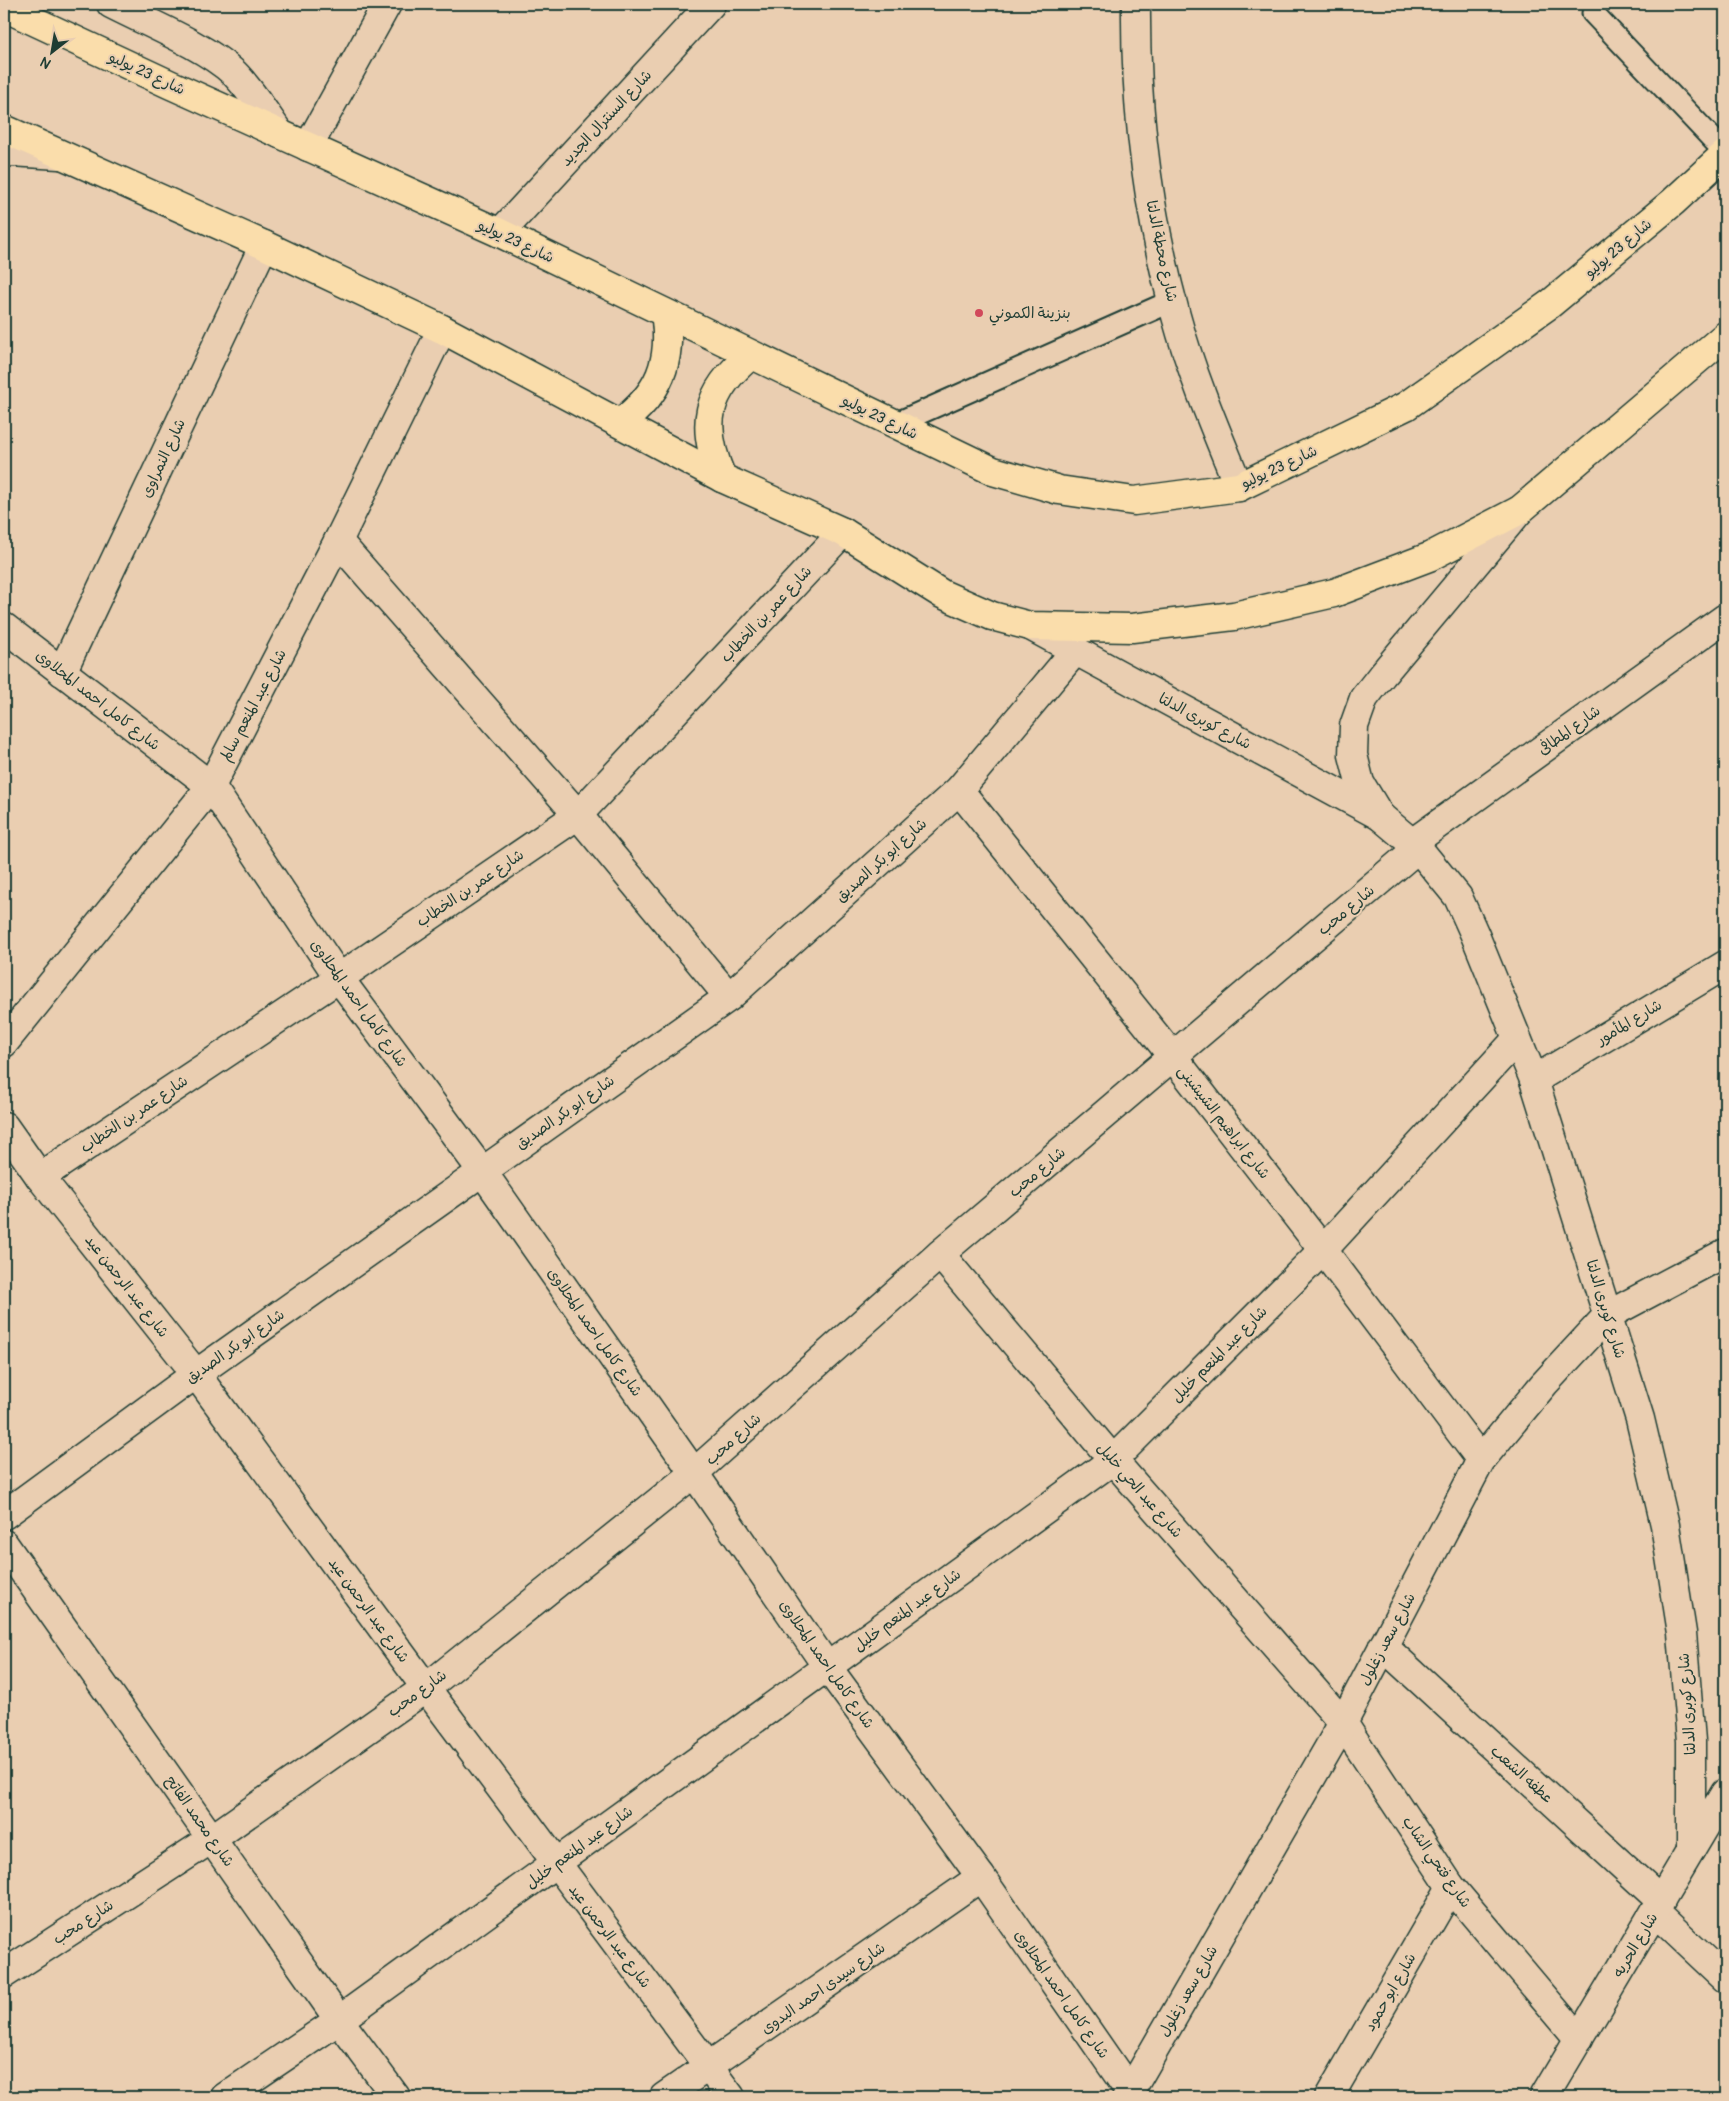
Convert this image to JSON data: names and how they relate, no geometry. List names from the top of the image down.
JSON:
{
  "streets": {
    "main road": ["شارع 23 يوليو"],
    "street": [
      "شارع السنترال الجديد",
      "شارع محطة الدلتا",
      "شارع النمراوى",
      "شارع عمر بن الخطاب",
      "شارع كامل احمد المحلاوى",
      "شارع عبد المنعم سالم",
      "شارع كوبرى الدلتا",
      "شارع المطافى",
      "شارع ابو بكر الصديق",
      "شارع محب",
      "شارع المأمور",
      "شارع ابراهيم الشيشينى",
      "شارع عبد الرحمن عيد",
      "شارع عبد المنعم خليل",
      "شارع عبد الحي خليل",
      "شارع سعد زغلول",
      "عطفه الشعب",
      "شارع محمد الفاتح",
      "شارع فتحي الشاب",
      "شارع الحريه",
      "شارع سيدى احمد البدوى",
      "شارع ابو حمود"
    ]
  },
  "crossings": [
    ["شارع 23 يوليو", "شارع السنترال الجديد"],
    ["شارع 23 يوليو", "شارع محطة الدلتا"],
    ["شارع النمراوى", "شارع كامل احمد المحلاوى"],
    ["شارع عمر بن الخطاب", "شارع كامل احمد المحلاوى"],
    ["شارع عمر بن الخطاب", "شارع عبد الرحمن عيد"],
    ["شارع كامل احمد المحلاوى", "شارع عبد المنعم سالم"],
    ["شارع كامل احمد المحلاوى", "شارع ابو بكر الصديق"],
    ["شارع كامل احمد المحلاوى", "شارع محب"],
    ["شارع كامل احمد المحلاوى", "شارع عبد المنعم خليل"],
    ["شارع كامل احمد المحلاوى", "شارع سعد زغلول"],
    ["شارع كامل احمد المحلاوى", "شارع سيدى احمد البدوى"],
    ["شارع كوبرى الدلتا", "شارع المطافى"],
    ["شارع كوبرى الدلتا", "شارع ابو بكر الصديق"],
    ["شارع كوبرى الدلتا", "شارع محب"],
    ["شارع كوبرى الدلتا", "شارع المأمور"],
    ["شارع كوبرى الدلتا", "شارع عبد المنعم خليل"],
    ["شارع كوبرى الدلتا", "شارع سعد زغلول"],
    ["شارع كوبرى الدلتا", "شارع الحريه"],
    ["شارع المطافى", "شارع محب"],
    ["شارع ابو بكر الصديق", "شارع ابراهيم الشيشينى"],
    ["شارع ابو بكر الصديق", "شارع عبد الرحمن عيد"],
    ["شارع محب", "شارع ابراهيم الشيشينى"],
    ["شارع محب", "شارع عبد الرحمن عيد"],
    ["شارع محب", "شارع عبد الحي خليل"],
    ["شارع محب", "شارع محمد الفاتح"],
    ["شارع ابراهيم الشيشينى", "شارع عبد المنعم خليل"],
    ["شارع ابراهيم الشيشينى", "شارع سعد زغلول"],
    ["شارع عبد الرحمن عيد", "شارع عبد المنعم خليل"],
    ["شارع عبد الرحمن عيد", "شارع سيدى احمد البدوى"],
    ["شارع عبد المنعم خليل", "شارع عبد الحي خليل"],
    ["شارع عبد المنعم خليل", "شارع محمد الفاتح"],
    ["شارع عبد الحي خليل", "شارع سعد زغلول"],
    ["شارع عبد الحي خليل", "شارع فتحي الشاب"],
    ["شارع سعد زغلول", "عطفه الشعب"],
    ["شارع سعد زغلول", "شارع فتحي الشاب"],
    ["عطفه الشعب", "شارع الحريه"],
    ["شارع فتحي الشاب", "شارع الحريه"],
    ["شارع فتحي الشاب", "شارع ابو حمود"]
  ],
  "places": ["بنزينة الكموني"],
  "north": "bottom left"
}
